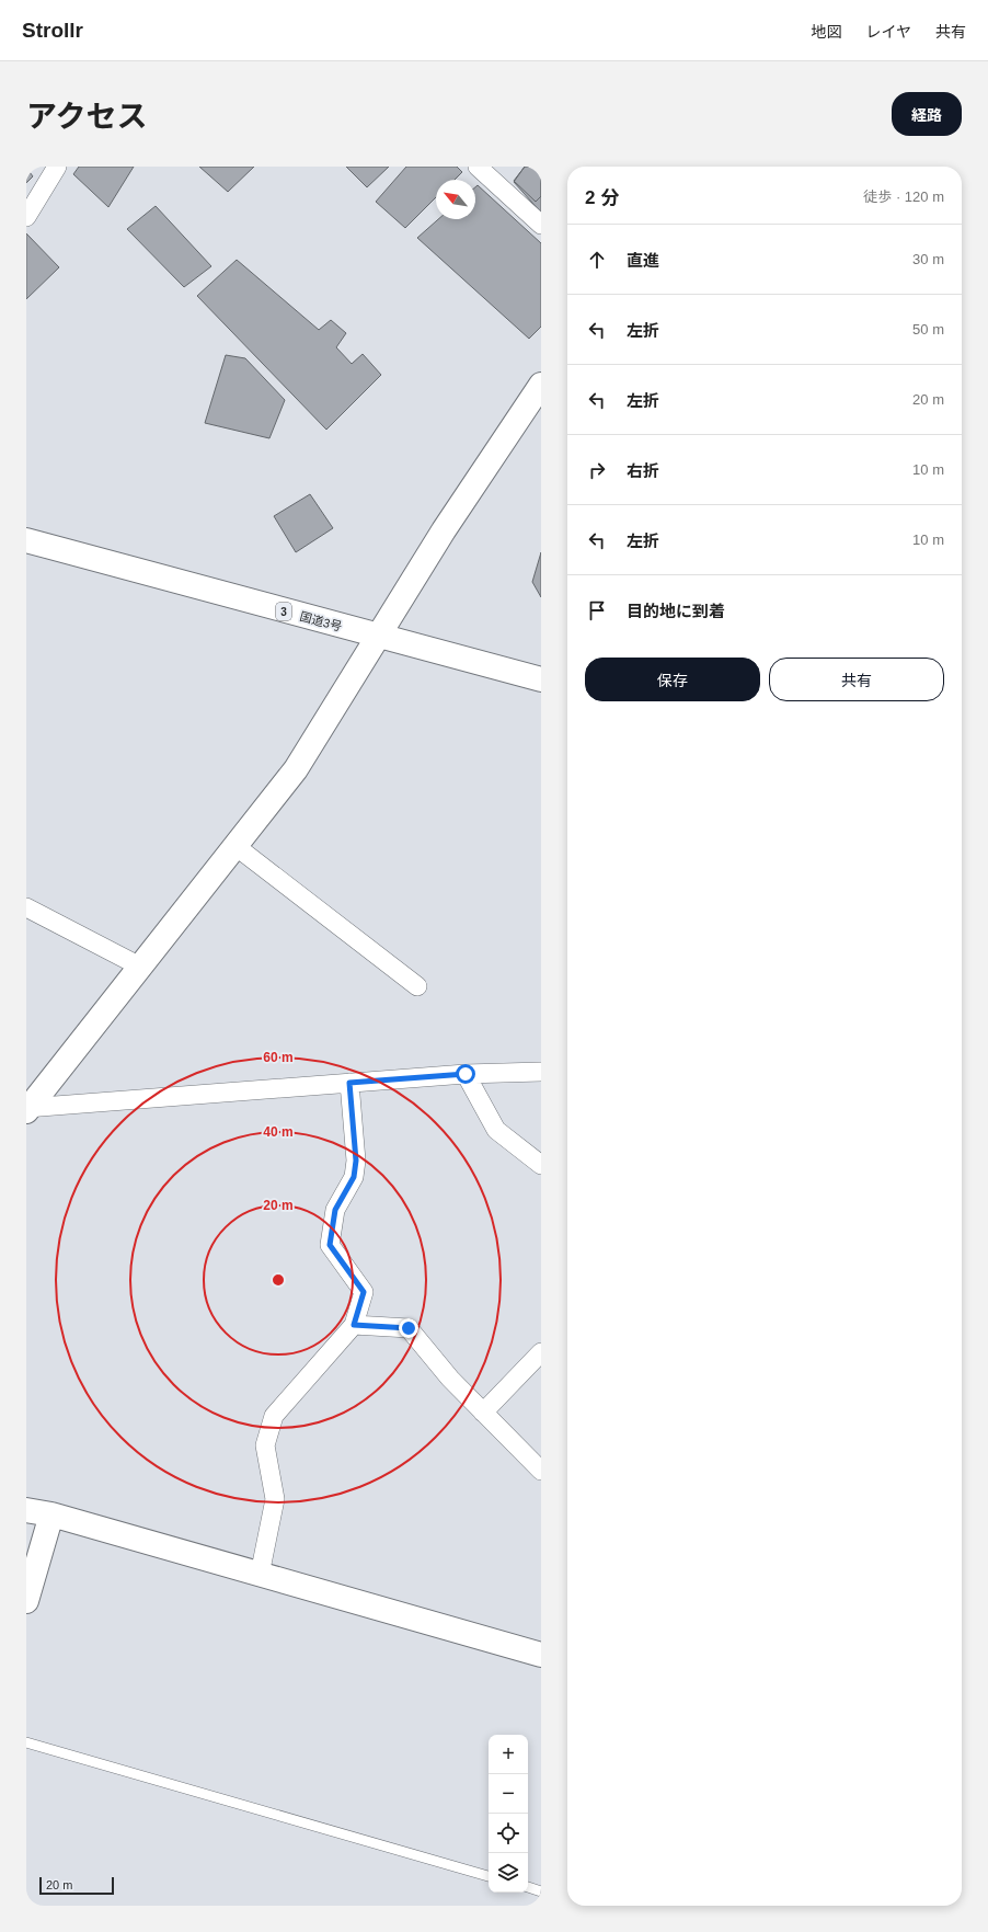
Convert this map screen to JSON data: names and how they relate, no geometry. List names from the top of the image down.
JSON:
{
  "streets": {
    "main road": ["3", "国道3号"]
  },
  "scale_bar": "20 m",
  "north": "top left",
  "page": {
    "header": "Strollr",
    "nav": ["地図", "レイヤ", "共有"],
    "title": "アクセス",
    "buttons": [
      "経路",
      ["保存", "共有"]
    ],
    "heading": ["2 分", "徒歩 · 120 m"],
    "list": [
      ["直進", "30 m"],
      ["左折", "50 m"],
      ["左折", "20 m"],
      ["右折", "10 m"],
      ["左折", "10 m"],
      "目的地に到着"
    ],
    "map_buttons": ["+", "−"],
    "scale": "20 m"
  },
  "rings": ["60 m", "40 m", "20 m"]
}
